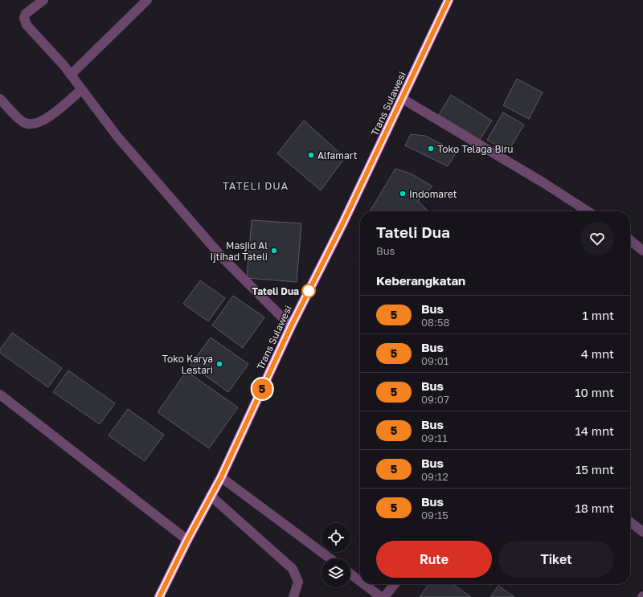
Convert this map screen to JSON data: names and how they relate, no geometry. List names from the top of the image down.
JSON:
{
  "streets": {
    "highway": ["Trans Sulawesi"]
  },
  "districts": ["TATELI DUA"],
  "places": [
    "Toko Telaga Biru",
    "Alfamart",
    "Indomaret",
    "Masjid Al Ijtihad Tateli",
    "Tateli Dua",
    "Toko Karya Lestari"
  ],
  "lines": ["bus line 5"],
  "page": {
    "on_map": "5",
    "heading": [
      ["Tateli Dua", "Bus"],
      "Keberangkatan"
    ],
    "list": [
      {
        "mark": "5",
        "name": "Bus",
        "note": "08:58",
        "value": "1 mnt"
      },
      {
        "mark": "5",
        "name": "Bus",
        "note": "09:01",
        "value": "4 mnt"
      },
      {
        "mark": "5",
        "name": "Bus",
        "note": "09:07",
        "value": "10 mnt"
      },
      {
        "mark": "5",
        "name": "Bus",
        "note": "09:11",
        "value": "14 mnt"
      },
      {
        "mark": "5",
        "name": "Bus",
        "note": "09:12",
        "value": "15 mnt"
      },
      {
        "mark": "5",
        "name": "Bus",
        "note": "09:15",
        "value": "18 mnt"
      }
    ],
    "buttons": ["Rute", "Tiket"]
  }
}
